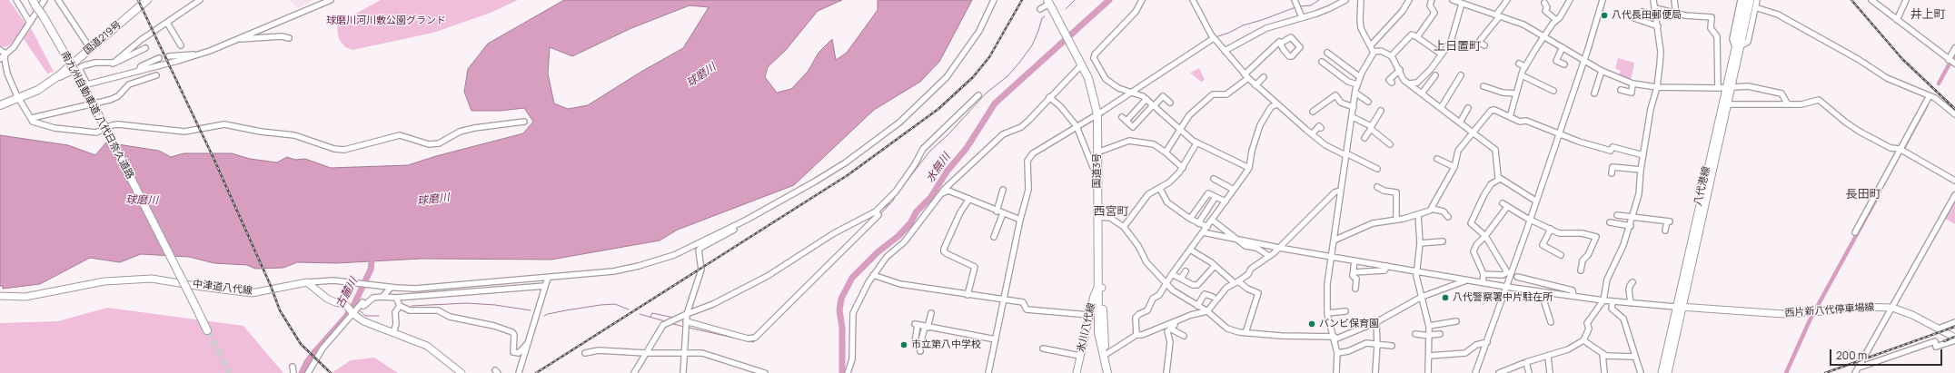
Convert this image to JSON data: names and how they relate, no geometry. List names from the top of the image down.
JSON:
{
  "streets": {
    "highway": ["国道219号", "南九州自動車道;八代日奈久道路", "国道3号"],
    "main road": [
      "八代港線",
      "中津道八代線",
      "西片新八代停車場線",
      "氷川八代線"
    ]
  },
  "crossings": [
    ["国道3号", "氷川八代線"],
    ["八代港線", "西片新八代停車場線"]
  ],
  "districts": [
    "井上町",
    "上日置町",
    "長田町",
    "西宮町"
  ],
  "water": ["球磨川", "水無川", "古麓川"],
  "parks": ["球磨川河川敷公園グランド"],
  "places": [
    "八代長田郵便局",
    "八代警察署中片駐在所",
    "バンビ保育園",
    "市立第八中学校"
  ],
  "scale_bar": "200 m"
}
